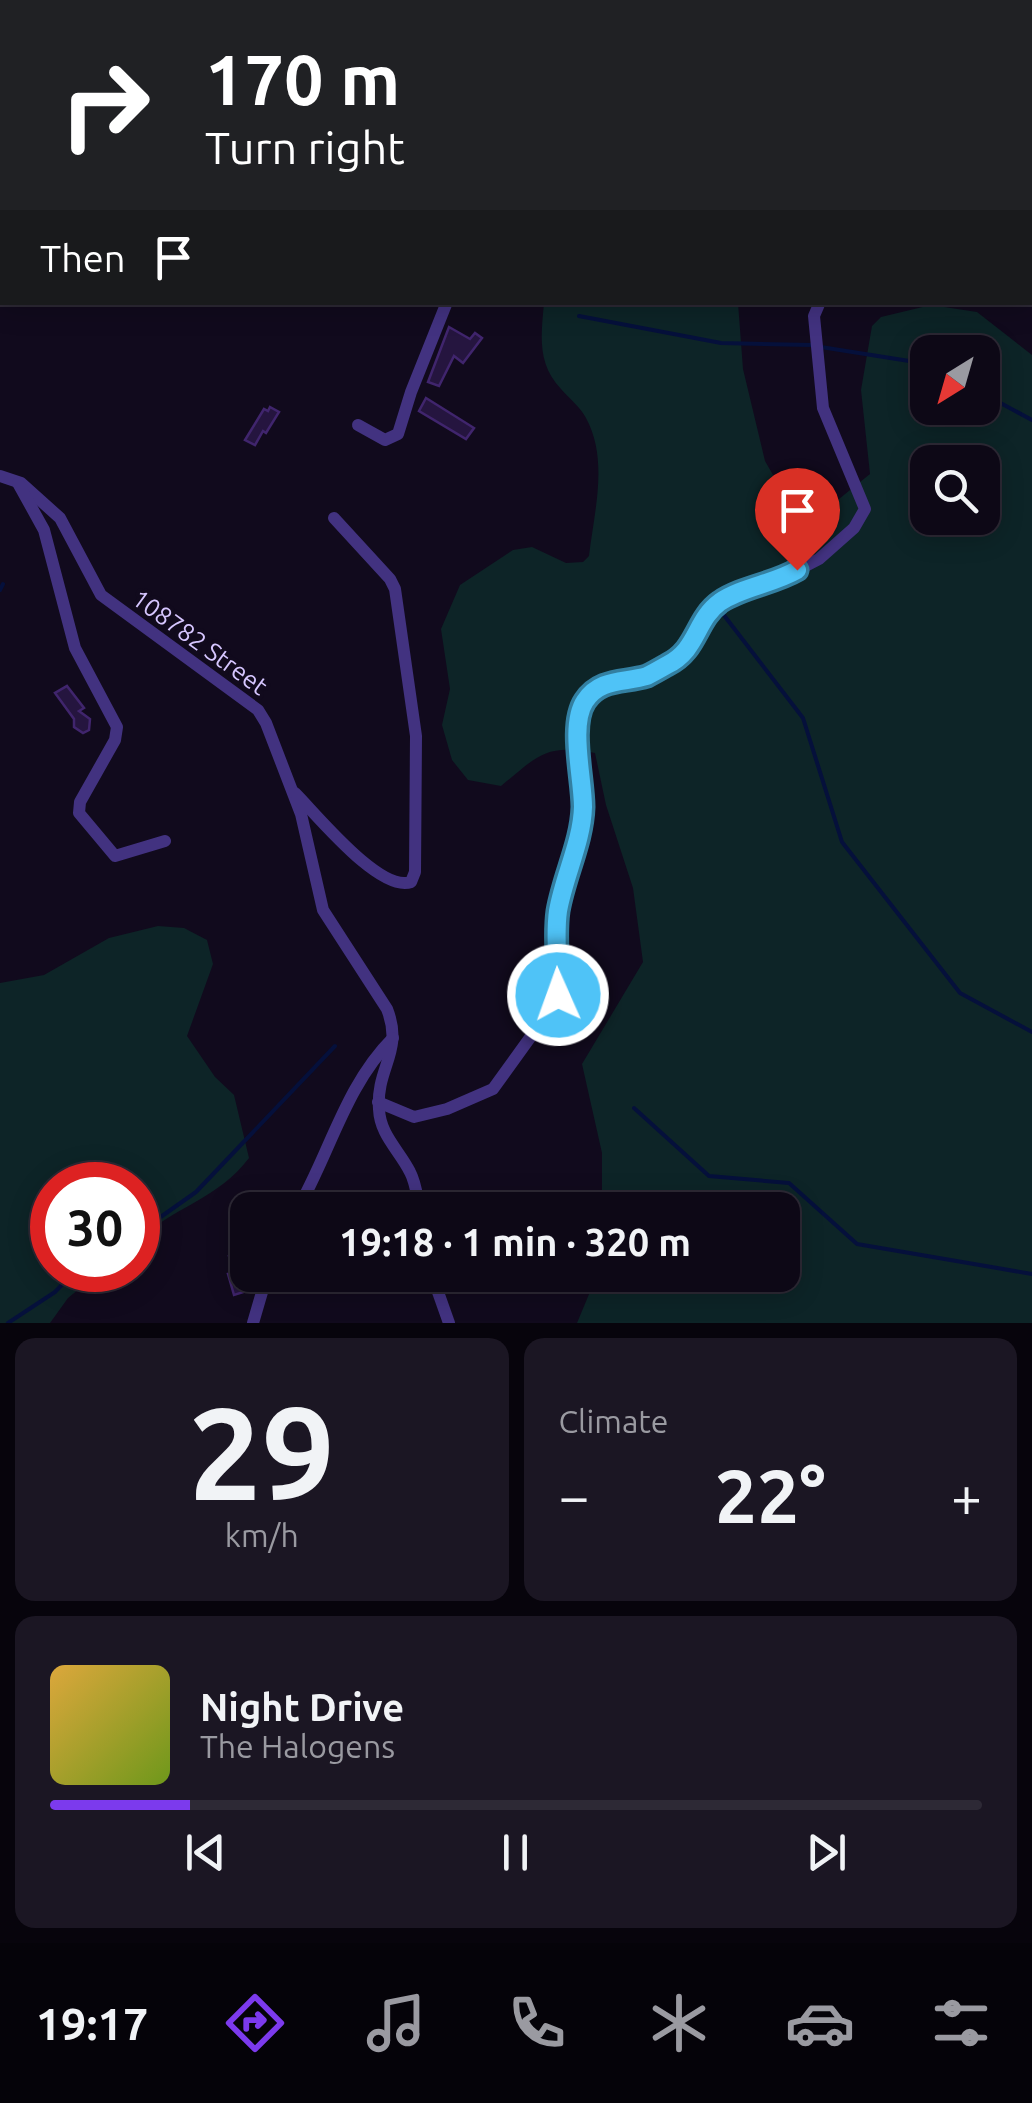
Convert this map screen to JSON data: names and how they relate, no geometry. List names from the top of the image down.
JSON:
{
  "streets": {
    "street": ["108782 Street"]
  },
  "north": "bottom left",
  "page": {
    "turn": ["170 m", "Turn right"],
    "then": "Then",
    "limit": "30",
    "trip": "19:18 · 1 min · 320 m",
    "tile": [
      ["29", "km/h"],
      "Climate"
    ],
    "heat": ["−", "22°", "+"],
    "song": ["Night Drive", "The Halogens"],
    "tabs": "19:17"
  }
}
